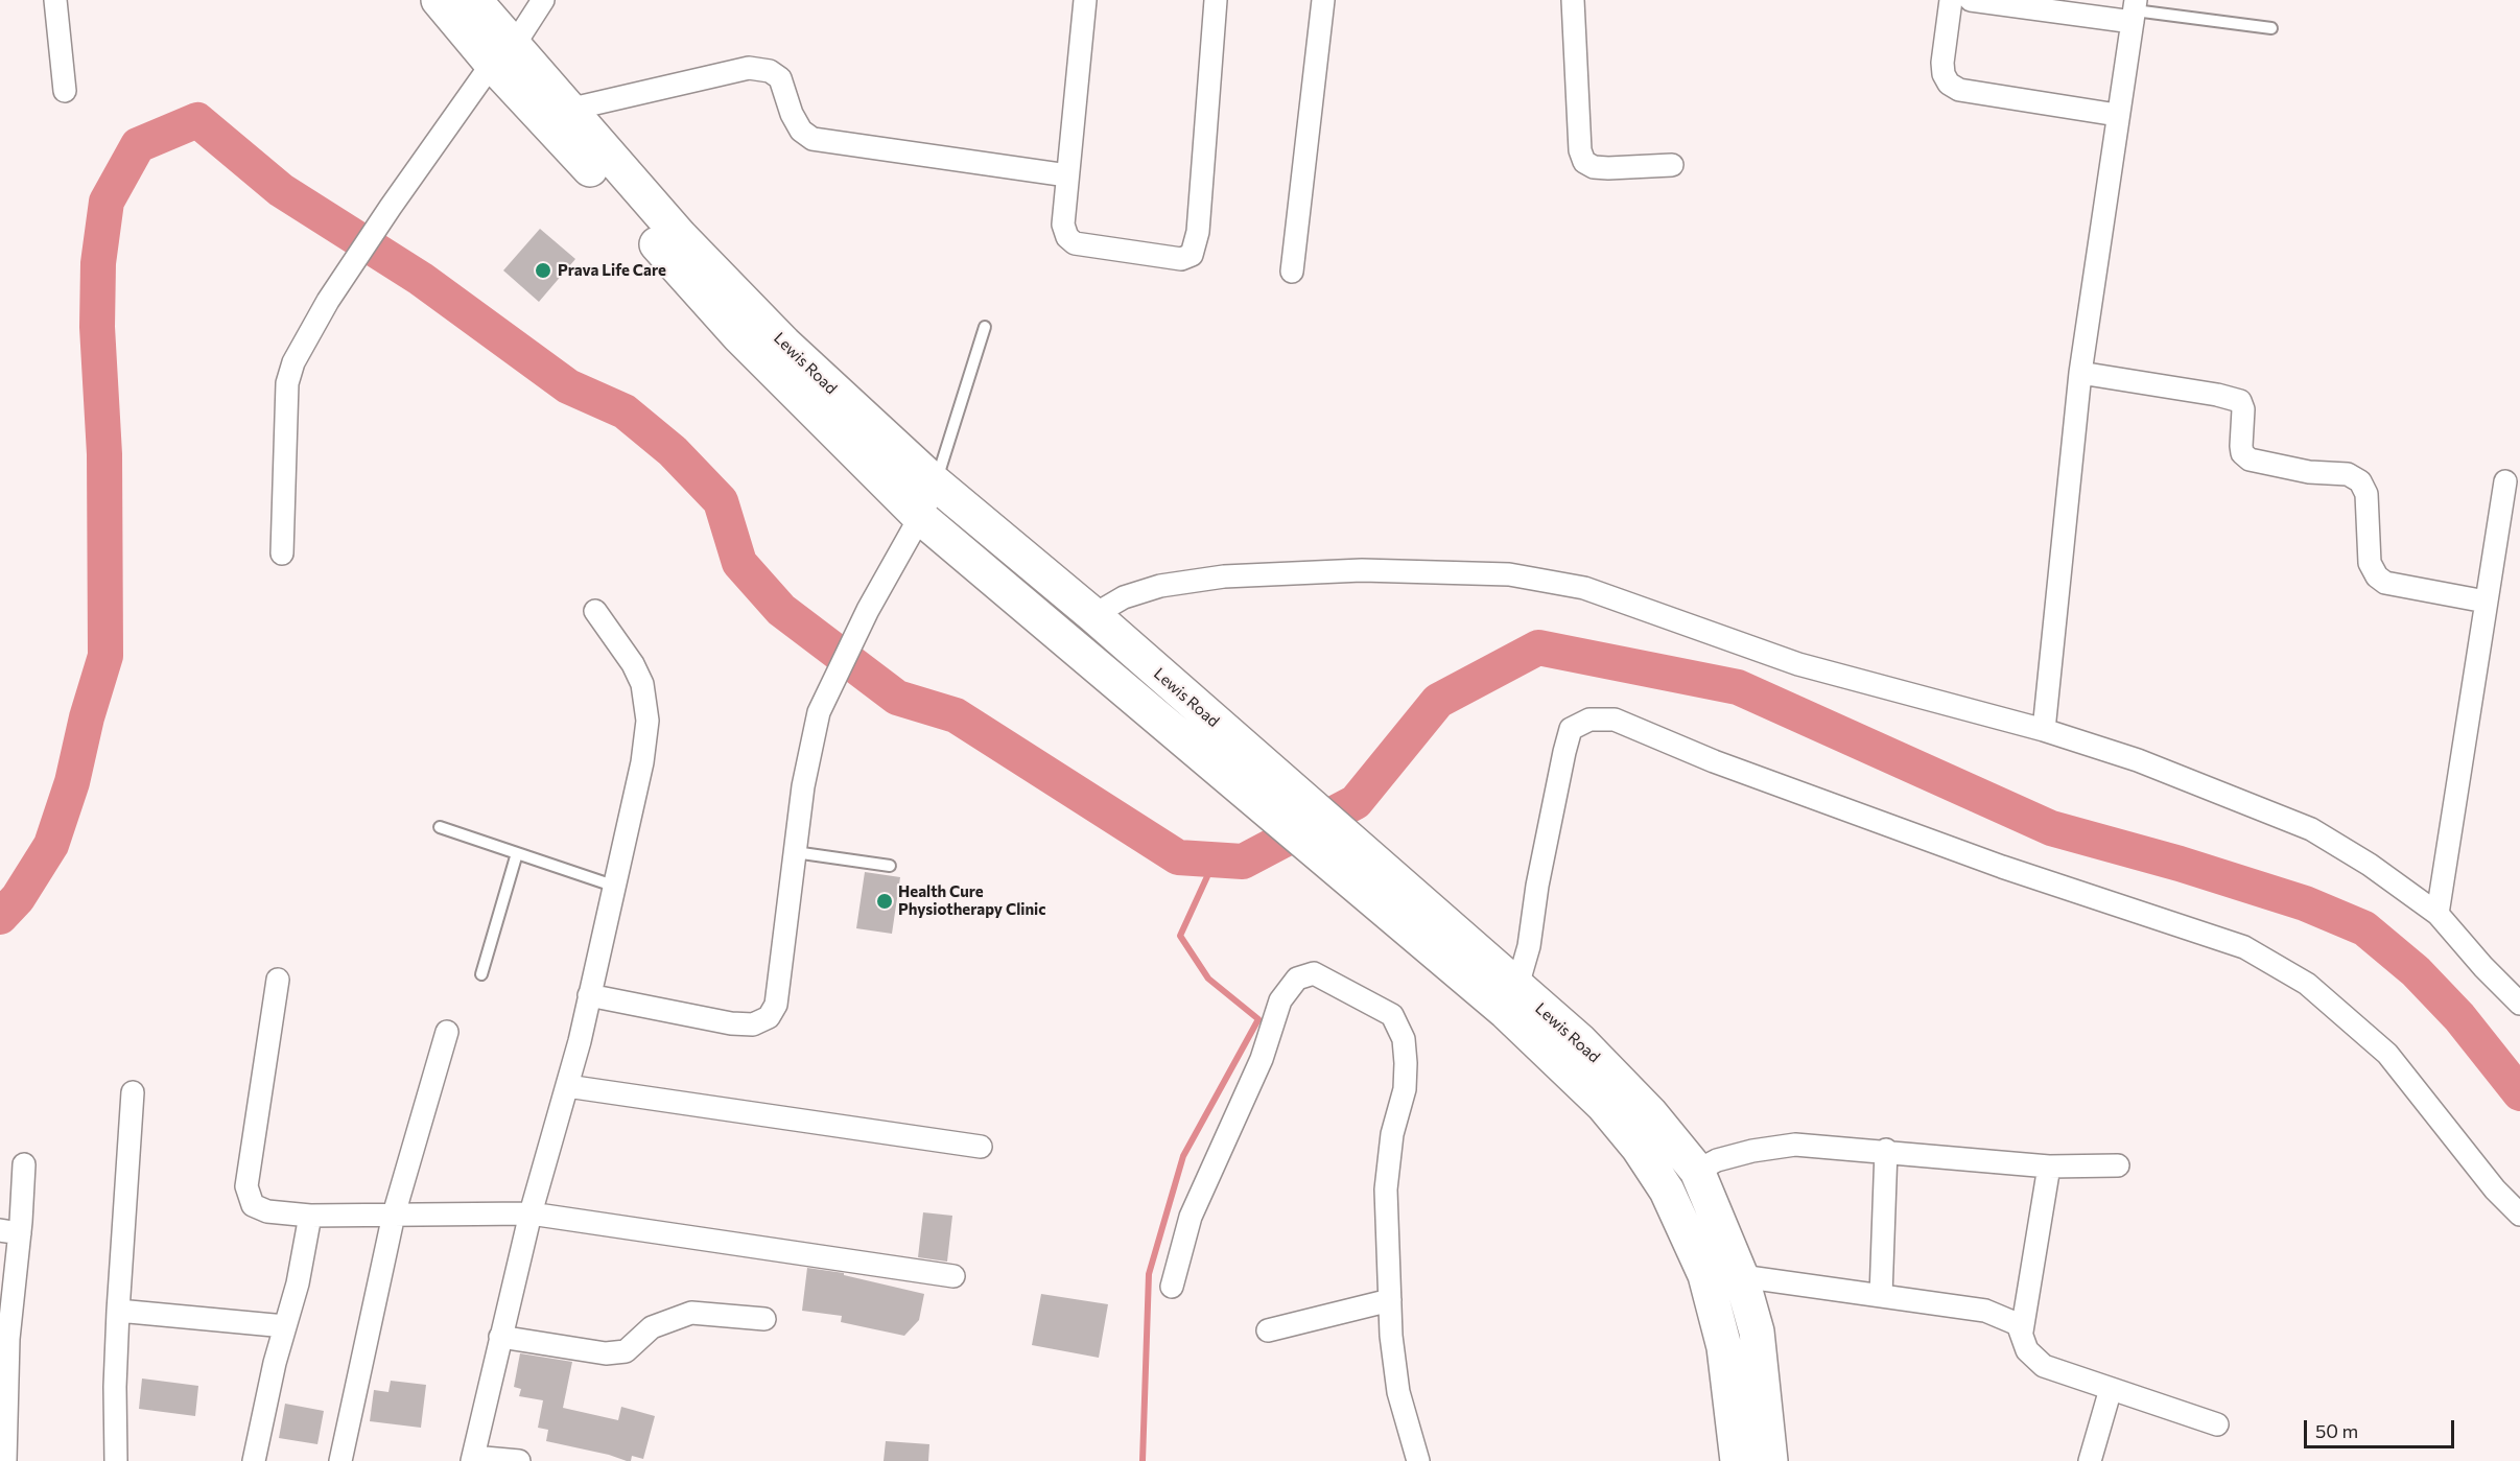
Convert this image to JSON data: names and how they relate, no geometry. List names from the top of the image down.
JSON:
{
  "streets": {
    "main road": ["Lewis Road"]
  },
  "places": ["Prava Life Care", "Health Cure Physiotherapy Clinic"],
  "scale_bar": "50 m"
}
